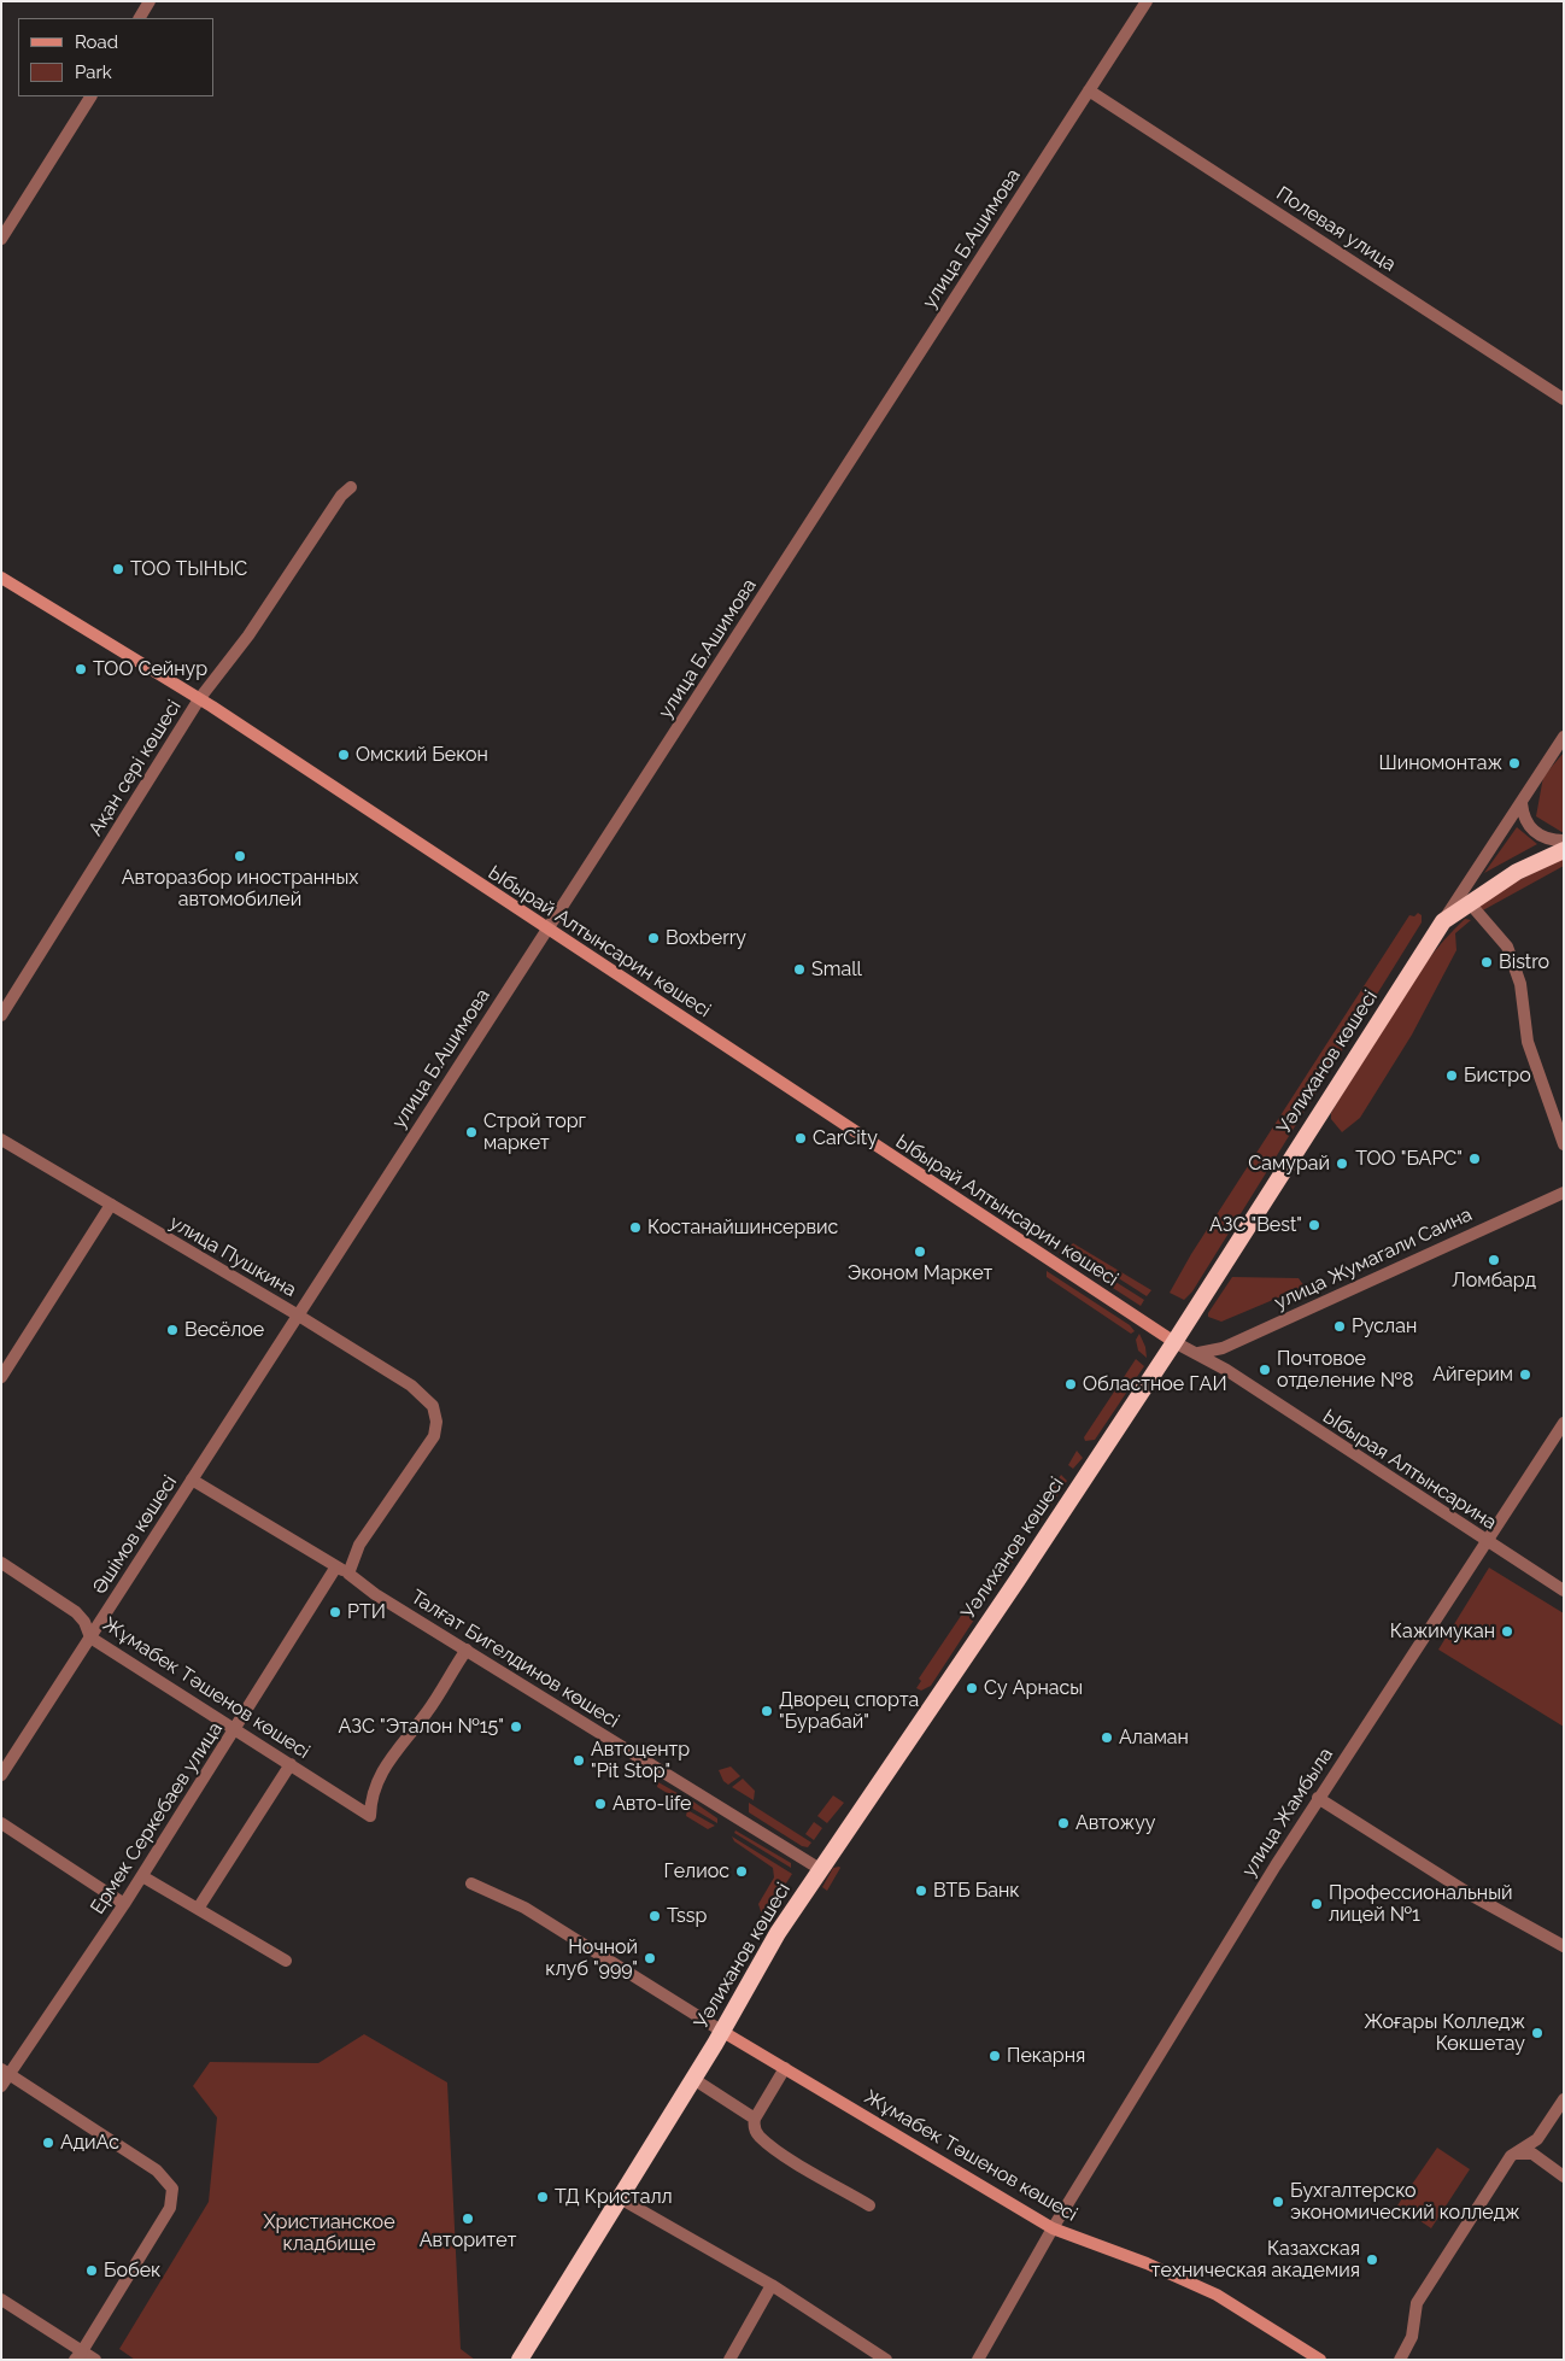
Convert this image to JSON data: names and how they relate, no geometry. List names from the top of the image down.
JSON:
{
  "streets": {
    "highway": ["Уәлиханов көшесі"],
    "main road": ["Ыбырай Алтынсарин көшесі", "Жұмабек Тәшенов көшесі"],
    "street": [
      "Полевая улица",
      "улица Б.Ашимова",
      "Ақан сері көшесі",
      "улица Пушкина",
      "улица Жумагали Саина",
      "Ыбырая Алтынсарина",
      "Әшімов көшесі",
      "Талғат Бигелдинов көшесі",
      "улица Жамбыла",
      "Ермек Серкебаев улица"
    ]
  },
  "crossings": [
    ["Полевая улица", "улица Б.Ашимова"],
    ["улица Б.Ашимова", "Ыбырай Алтынсарин көшесі"],
    ["улица Б.Ашимова", "улица Пушкина"],
    ["улица Б.Ашимова", "Әшімов көшесі"],
    ["Ақан сері көшесі", "Ыбырай Алтынсарин көшесі"],
    ["Ыбырай Алтынсарин көшесі", "Уәлиханов көшесі"],
    ["Ыбырай Алтынсарин көшесі", "Ыбырая Алтынсарина"],
    ["Уәлиханов көшесі", "Ыбырая Алтынсарина"],
    ["Уәлиханов көшесі", "Талғат Бигелдинов көшесі"],
    ["Уәлиханов көшесі", "Жұмабек Тәшенов көшесі"],
    ["улица Пушкина", "Әшімов көшесі"],
    ["улица Пушкина", "Талғат Бигелдинов көшесі"],
    ["улица Жумагали Саина", "Ыбырая Алтынсарина"],
    ["Ыбырая Алтынсарина", "улица Жамбыла"],
    ["Әшімов көшесі", "Талғат Бигелдинов көшесі"],
    ["Әшімов көшесі", "Жұмабек Тәшенов көшесі"],
    ["Талғат Бигелдинов көшесі", "Жұмабек Тәшенов көшесі"],
    ["Талғат Бигелдинов көшесі", "Ермек Серкебаев улица"],
    ["Жұмабек Тәшенов көшесі", "улица Жамбыла"],
    ["Жұмабек Тәшенов көшесі", "Ермек Серкебаев улица"]
  ],
  "parks": ["Христианское кладбище"],
  "places": [
    "ТОО ТЫНЫС",
    "ТОО Сейнур",
    "Омский Бекон",
    "Шиномонтаж",
    "Авторазбор иностранных автомобилей",
    "Boxberry",
    "Bistro",
    "Small",
    "Бистро",
    "Строй торг маркет",
    "CarCity",
    "ТОО \"БАРС\"",
    "Самурай",
    "АЗС \"Best\"",
    "Костанайшинсервис",
    "Эконом Маркет",
    "Ломбард",
    "Руслан",
    "Весёлое",
    "Почтовое отделение №8",
    "Айгерим",
    "Областное ГАИ",
    "РТИ",
    "Кажимукан",
    "Су Арнасы",
    "Дворец спорта \"Бурабай\"",
    "АЗС \"Эталон №15\"",
    "Аламан",
    "Автоцентр \"Pit Stop\"",
    "Авто-life",
    "Автожуу",
    "Гелиос",
    "ВТБ Банк",
    "Профессиональный лицей №1",
    "Tssp",
    "Ночной клуб \"999\"",
    "Жоғары Колледж Көкшетау",
    "Пекарня",
    "АдиАс",
    "ТД Кристалл",
    "Бухгалтерско экономический колледж",
    "Авторитет",
    "Казахская техническая академия",
    "Бобек"
  ],
  "legend": ["Road", "Park"]
}
